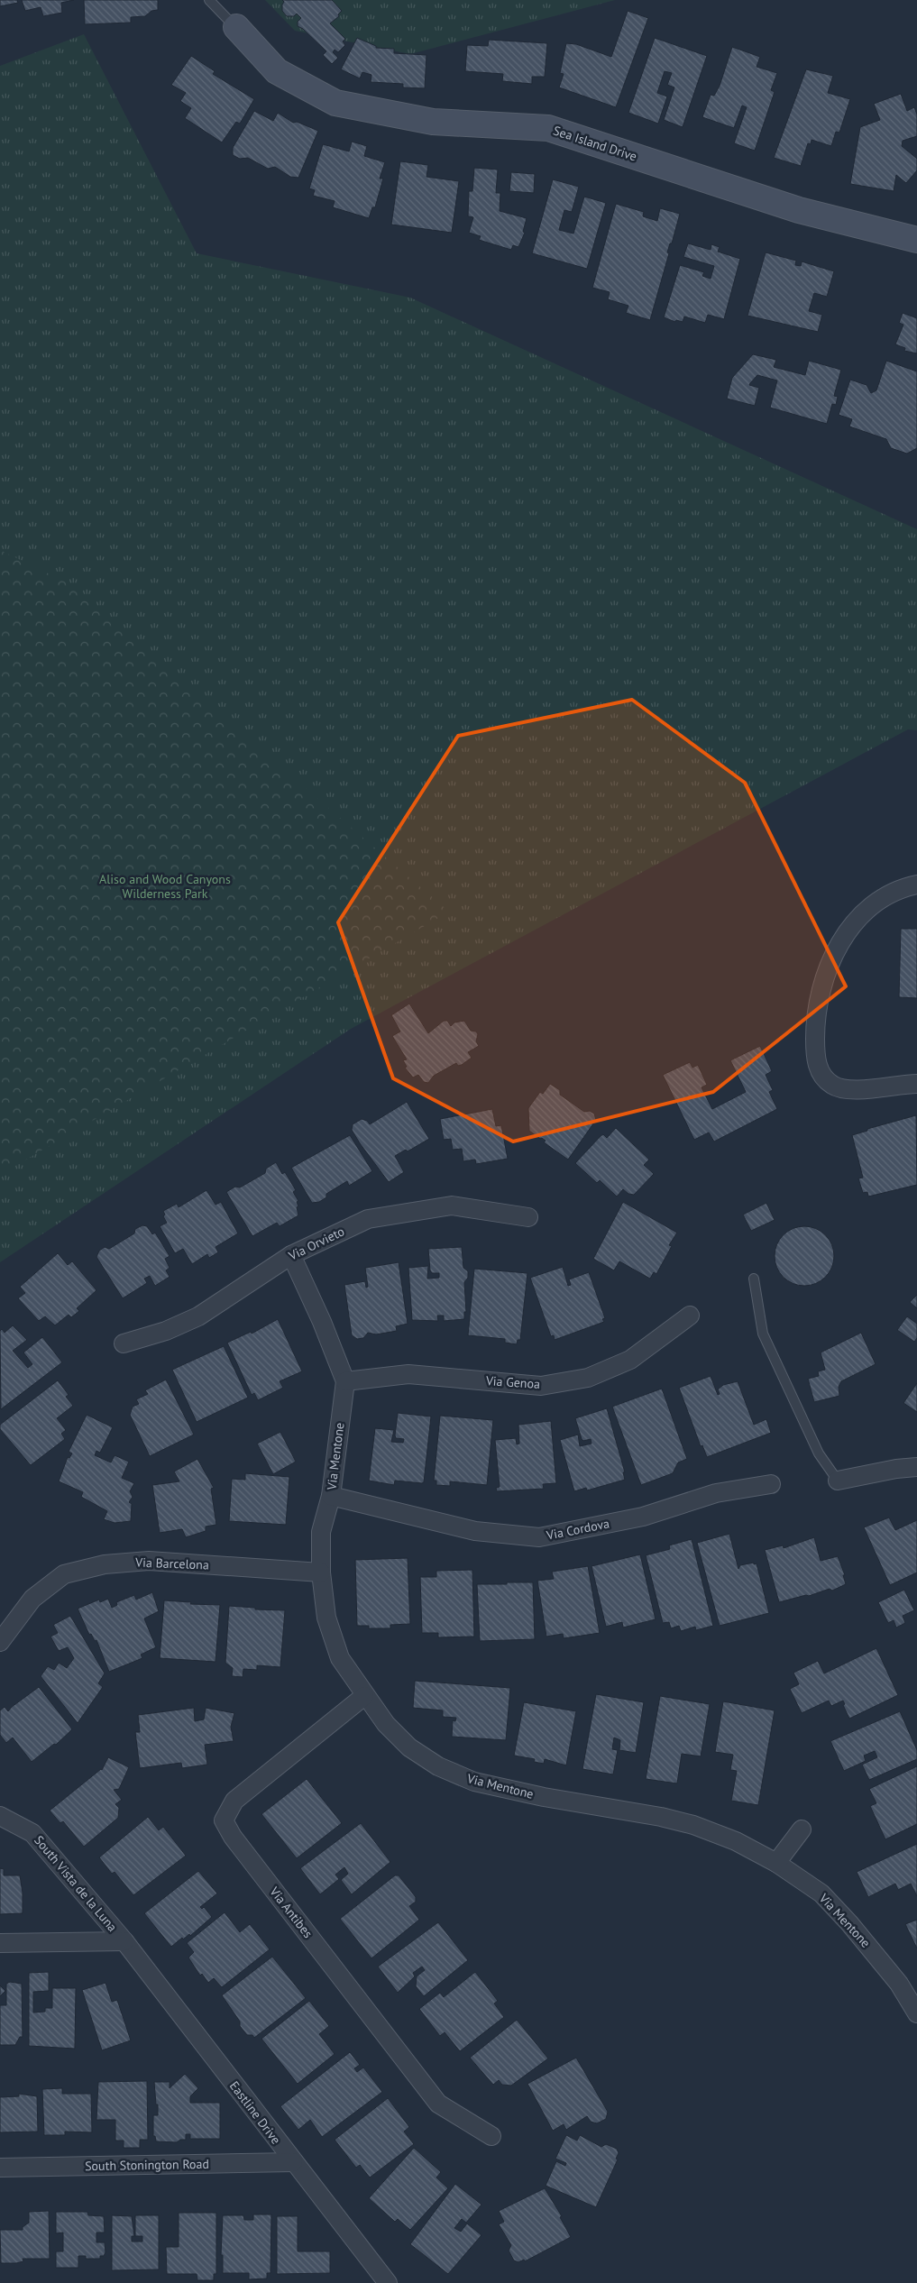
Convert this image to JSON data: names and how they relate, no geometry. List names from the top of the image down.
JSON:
{
  "streets": {
    "street": [
      "Sea Island Drive",
      "Via Orvieto",
      "Via Genoa",
      "Via Mentone",
      "Via Cordova",
      "Via Barcelona",
      "South Vista de la Luna",
      "Via Antibes",
      "Eastline Drive",
      "South Stonington Road"
    ]
  },
  "crossings": [
    ["Via Orvieto", "Via Mentone"],
    ["Via Genoa", "Via Mentone"],
    ["Via Mentone", "Via Cordova"],
    ["Via Mentone", "Via Barcelona"],
    ["Via Mentone", "Via Antibes"],
    ["South Vista de la Luna", "Eastline Drive"],
    ["Eastline Drive", "South Stonington Road"]
  ],
  "parks": ["Aliso and Wood Canyons Wilderness Park"]
}
